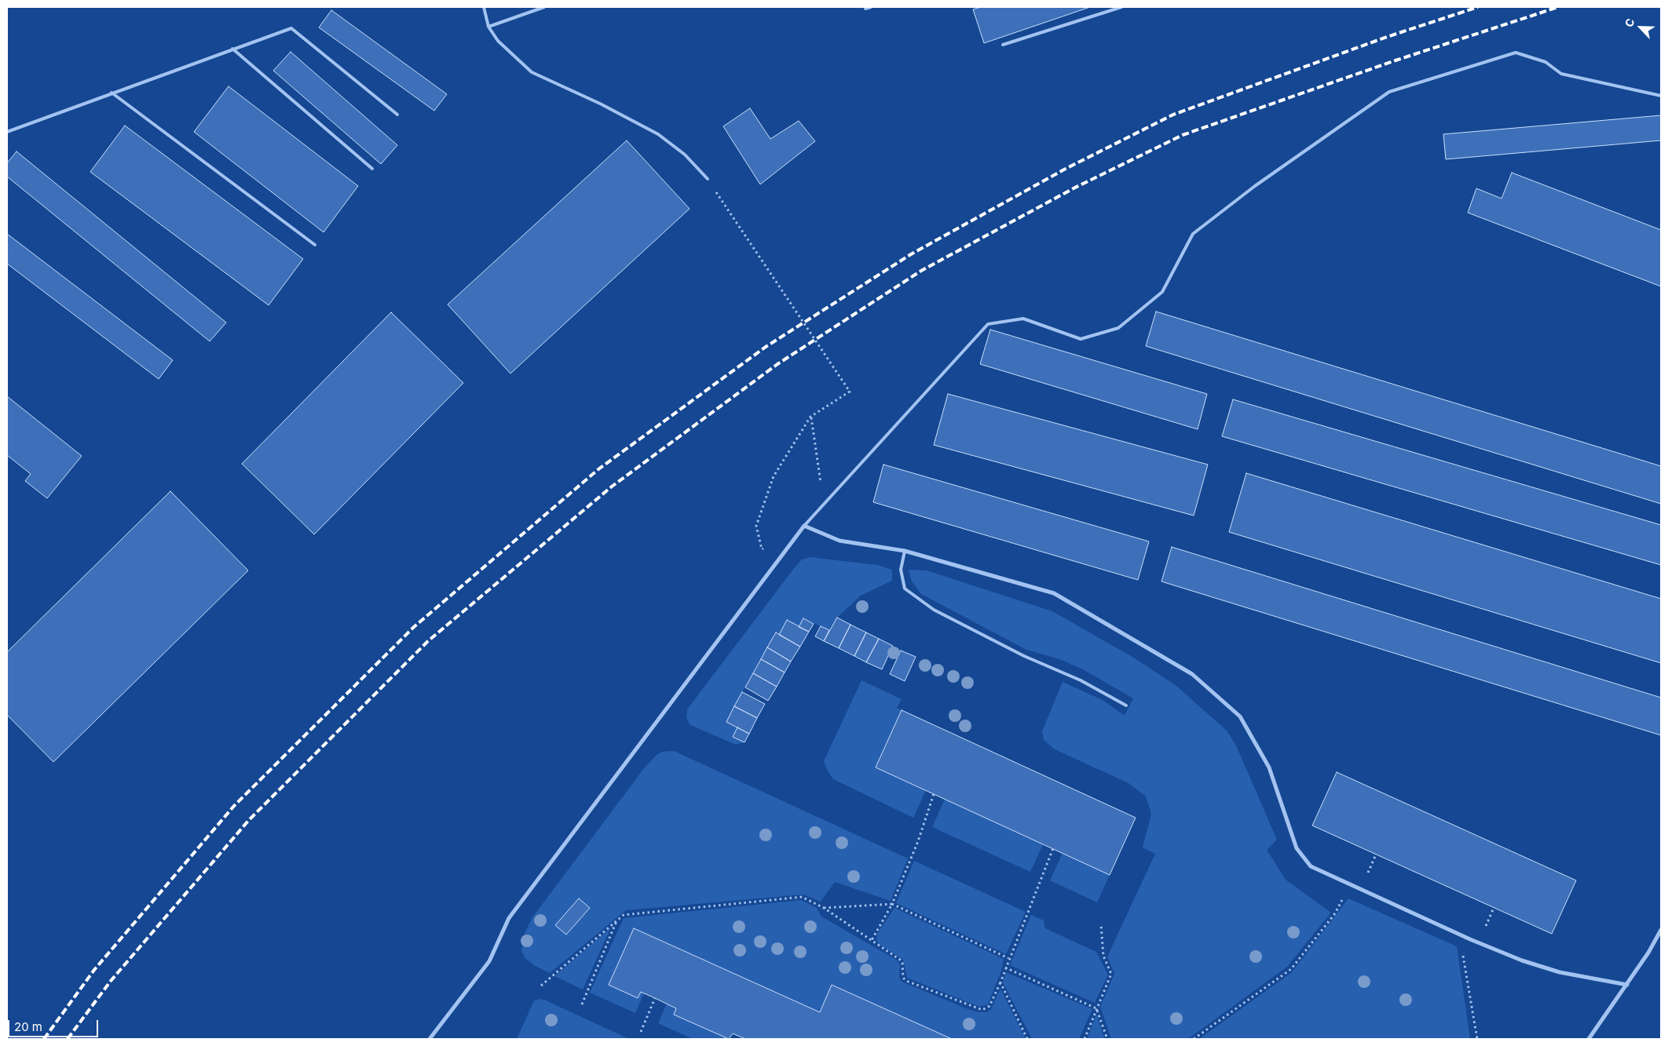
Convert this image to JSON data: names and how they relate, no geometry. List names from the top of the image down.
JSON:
{
  "scale_bar": "20 m",
  "north": "top left"
}
